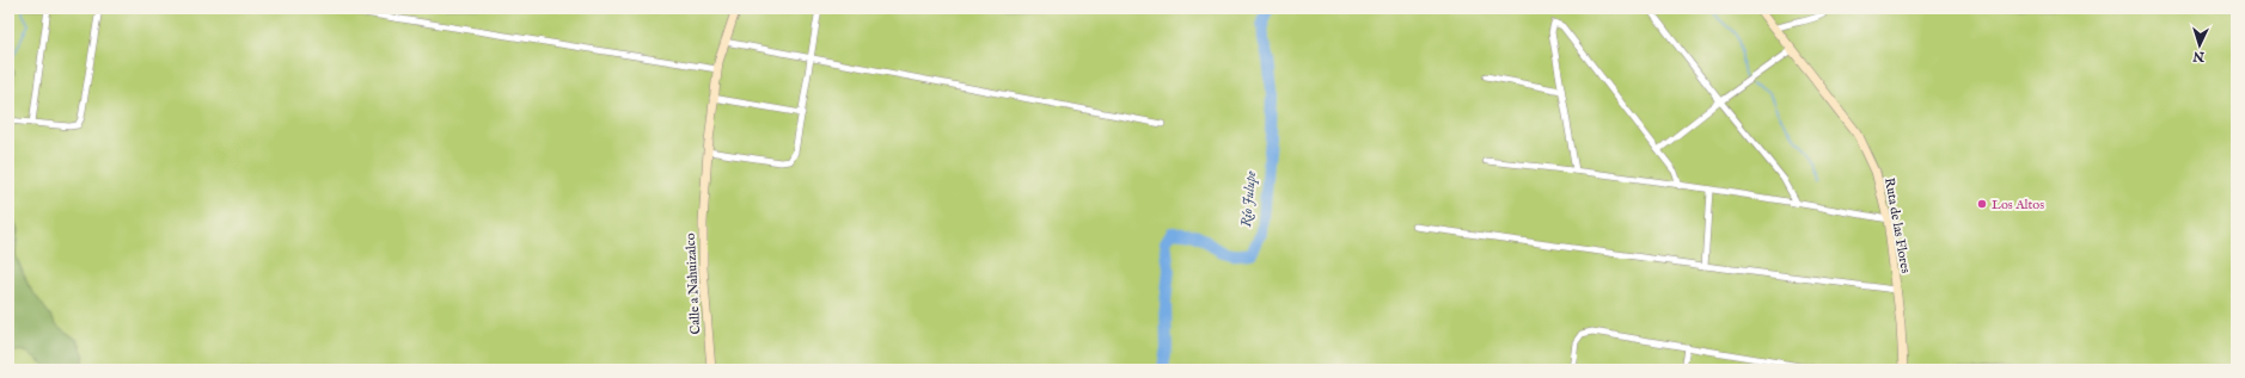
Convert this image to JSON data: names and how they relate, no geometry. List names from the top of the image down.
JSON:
{
  "streets": {
    "main road": ["Ruta de las Flores", "Calle a Nahuizalco"]
  },
  "water": ["Río Julupe"],
  "places": ["Los Altos"],
  "north": "bottom"
}
